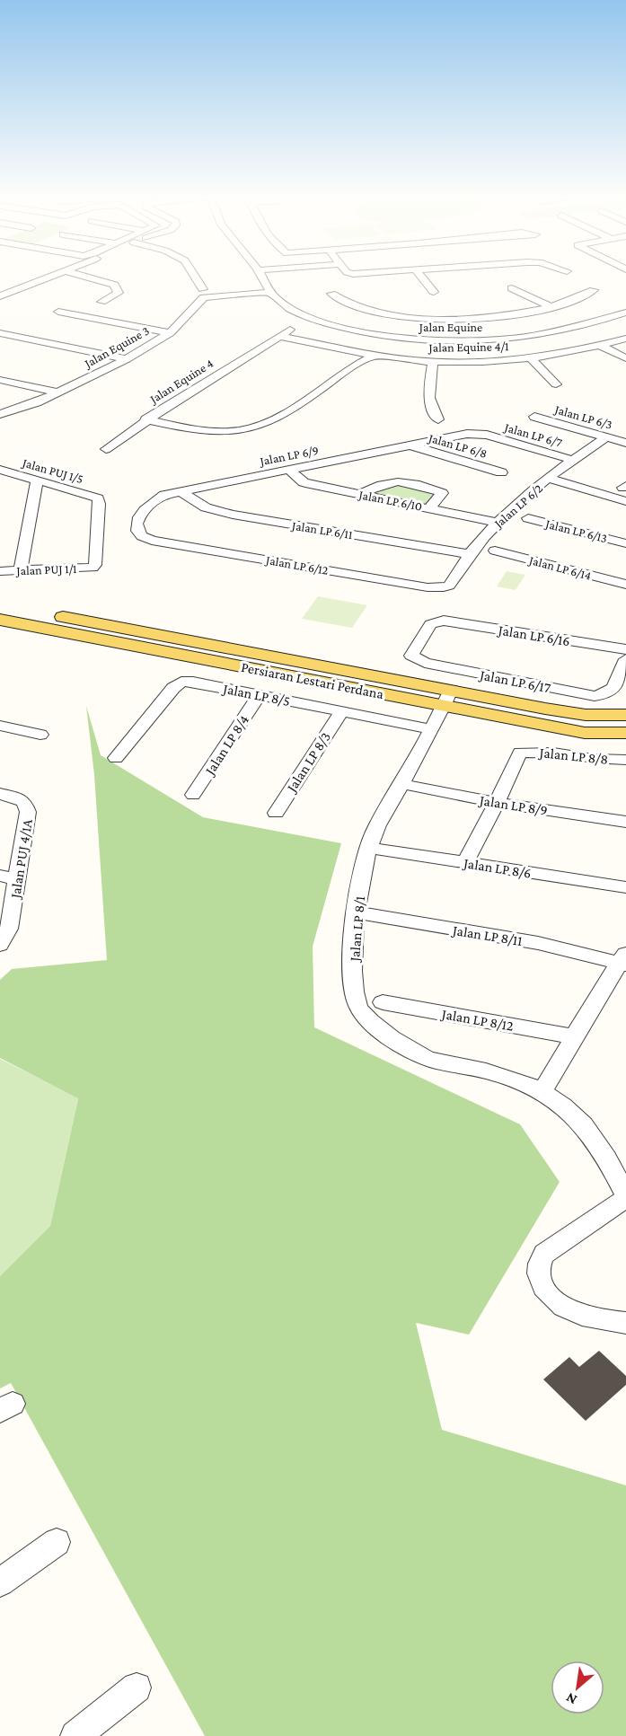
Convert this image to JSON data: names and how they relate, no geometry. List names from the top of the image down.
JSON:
{
  "streets": {
    "main road": ["Persiaran Lestari Perdana"],
    "street": [
      "Jalan Equine",
      "Jalan Equine 3",
      "Jalan Equine 4/1",
      "Jalan Equine 4",
      "Jalan LP 6/3",
      "Jalan LP 6/7",
      "Jalan LP 6/8",
      "Jalan LP 6/9",
      "Jalan PUJ 1/5",
      "Jalan LP 6/10",
      "Jalan LP 6/2",
      "Jalan LP 6/11",
      "Jalan LP 6/13",
      "Jalan LP 6/12",
      "Jalan LP 6/14",
      "Jalan PUJ 1/1",
      "Jalan LP 6/16",
      "Jalan LP 6/17",
      "Jalan LP 8/5",
      "Jalan LP 8/4",
      "Jalan LP 8/8",
      "Jalan LP 8/3",
      "Jalan LP 8/9",
      "Jalan PUJ 4/1A",
      "Jalan LP 8/6",
      "Jalan LP 8/1",
      "Jalan LP 8/11",
      "Jalan LP 8/12"
    ]
  },
  "crossings": [
    ["Jalan Equine", "Jalan Equine 3"],
    ["Jalan Equine", "Jalan Equine 4"],
    ["Jalan Equine 4/1", "Jalan Equine 4"],
    ["Jalan LP 6/3", "Jalan LP 6/2"],
    ["Jalan LP 6/7", "Jalan LP 6/9"],
    ["Jalan LP 6/7", "Jalan LP 6/2"],
    ["Jalan LP 6/8", "Jalan LP 6/9"],
    ["Jalan LP 6/9", "Jalan LP 6/10"],
    ["Jalan LP 6/9", "Jalan LP 6/11"],
    ["Jalan LP 6/9", "Jalan LP 6/12"],
    ["Jalan PUJ 1/5", "Jalan PUJ 1/1"],
    ["Jalan LP 6/10", "Jalan LP 6/2"],
    ["Jalan LP 6/2", "Jalan LP 6/11"],
    ["Jalan LP 6/2", "Jalan LP 6/12"],
    ["Jalan LP 6/16", "Jalan LP 6/17"],
    ["Persiaran Lestari Perdana", "Jalan LP 8/1"],
    ["Jalan LP 8/5", "Jalan LP 8/4"],
    ["Jalan LP 8/5", "Jalan LP 8/3"],
    ["Jalan LP 8/5", "Jalan LP 8/1"],
    ["Jalan LP 8/8", "Jalan LP 8/9"],
    ["Jalan LP 8/9", "Jalan LP 8/1"],
    ["Jalan LP 8/6", "Jalan LP 8/1"],
    ["Jalan LP 8/1", "Jalan LP 8/11"]
  ],
  "north": "bottom left"
}
